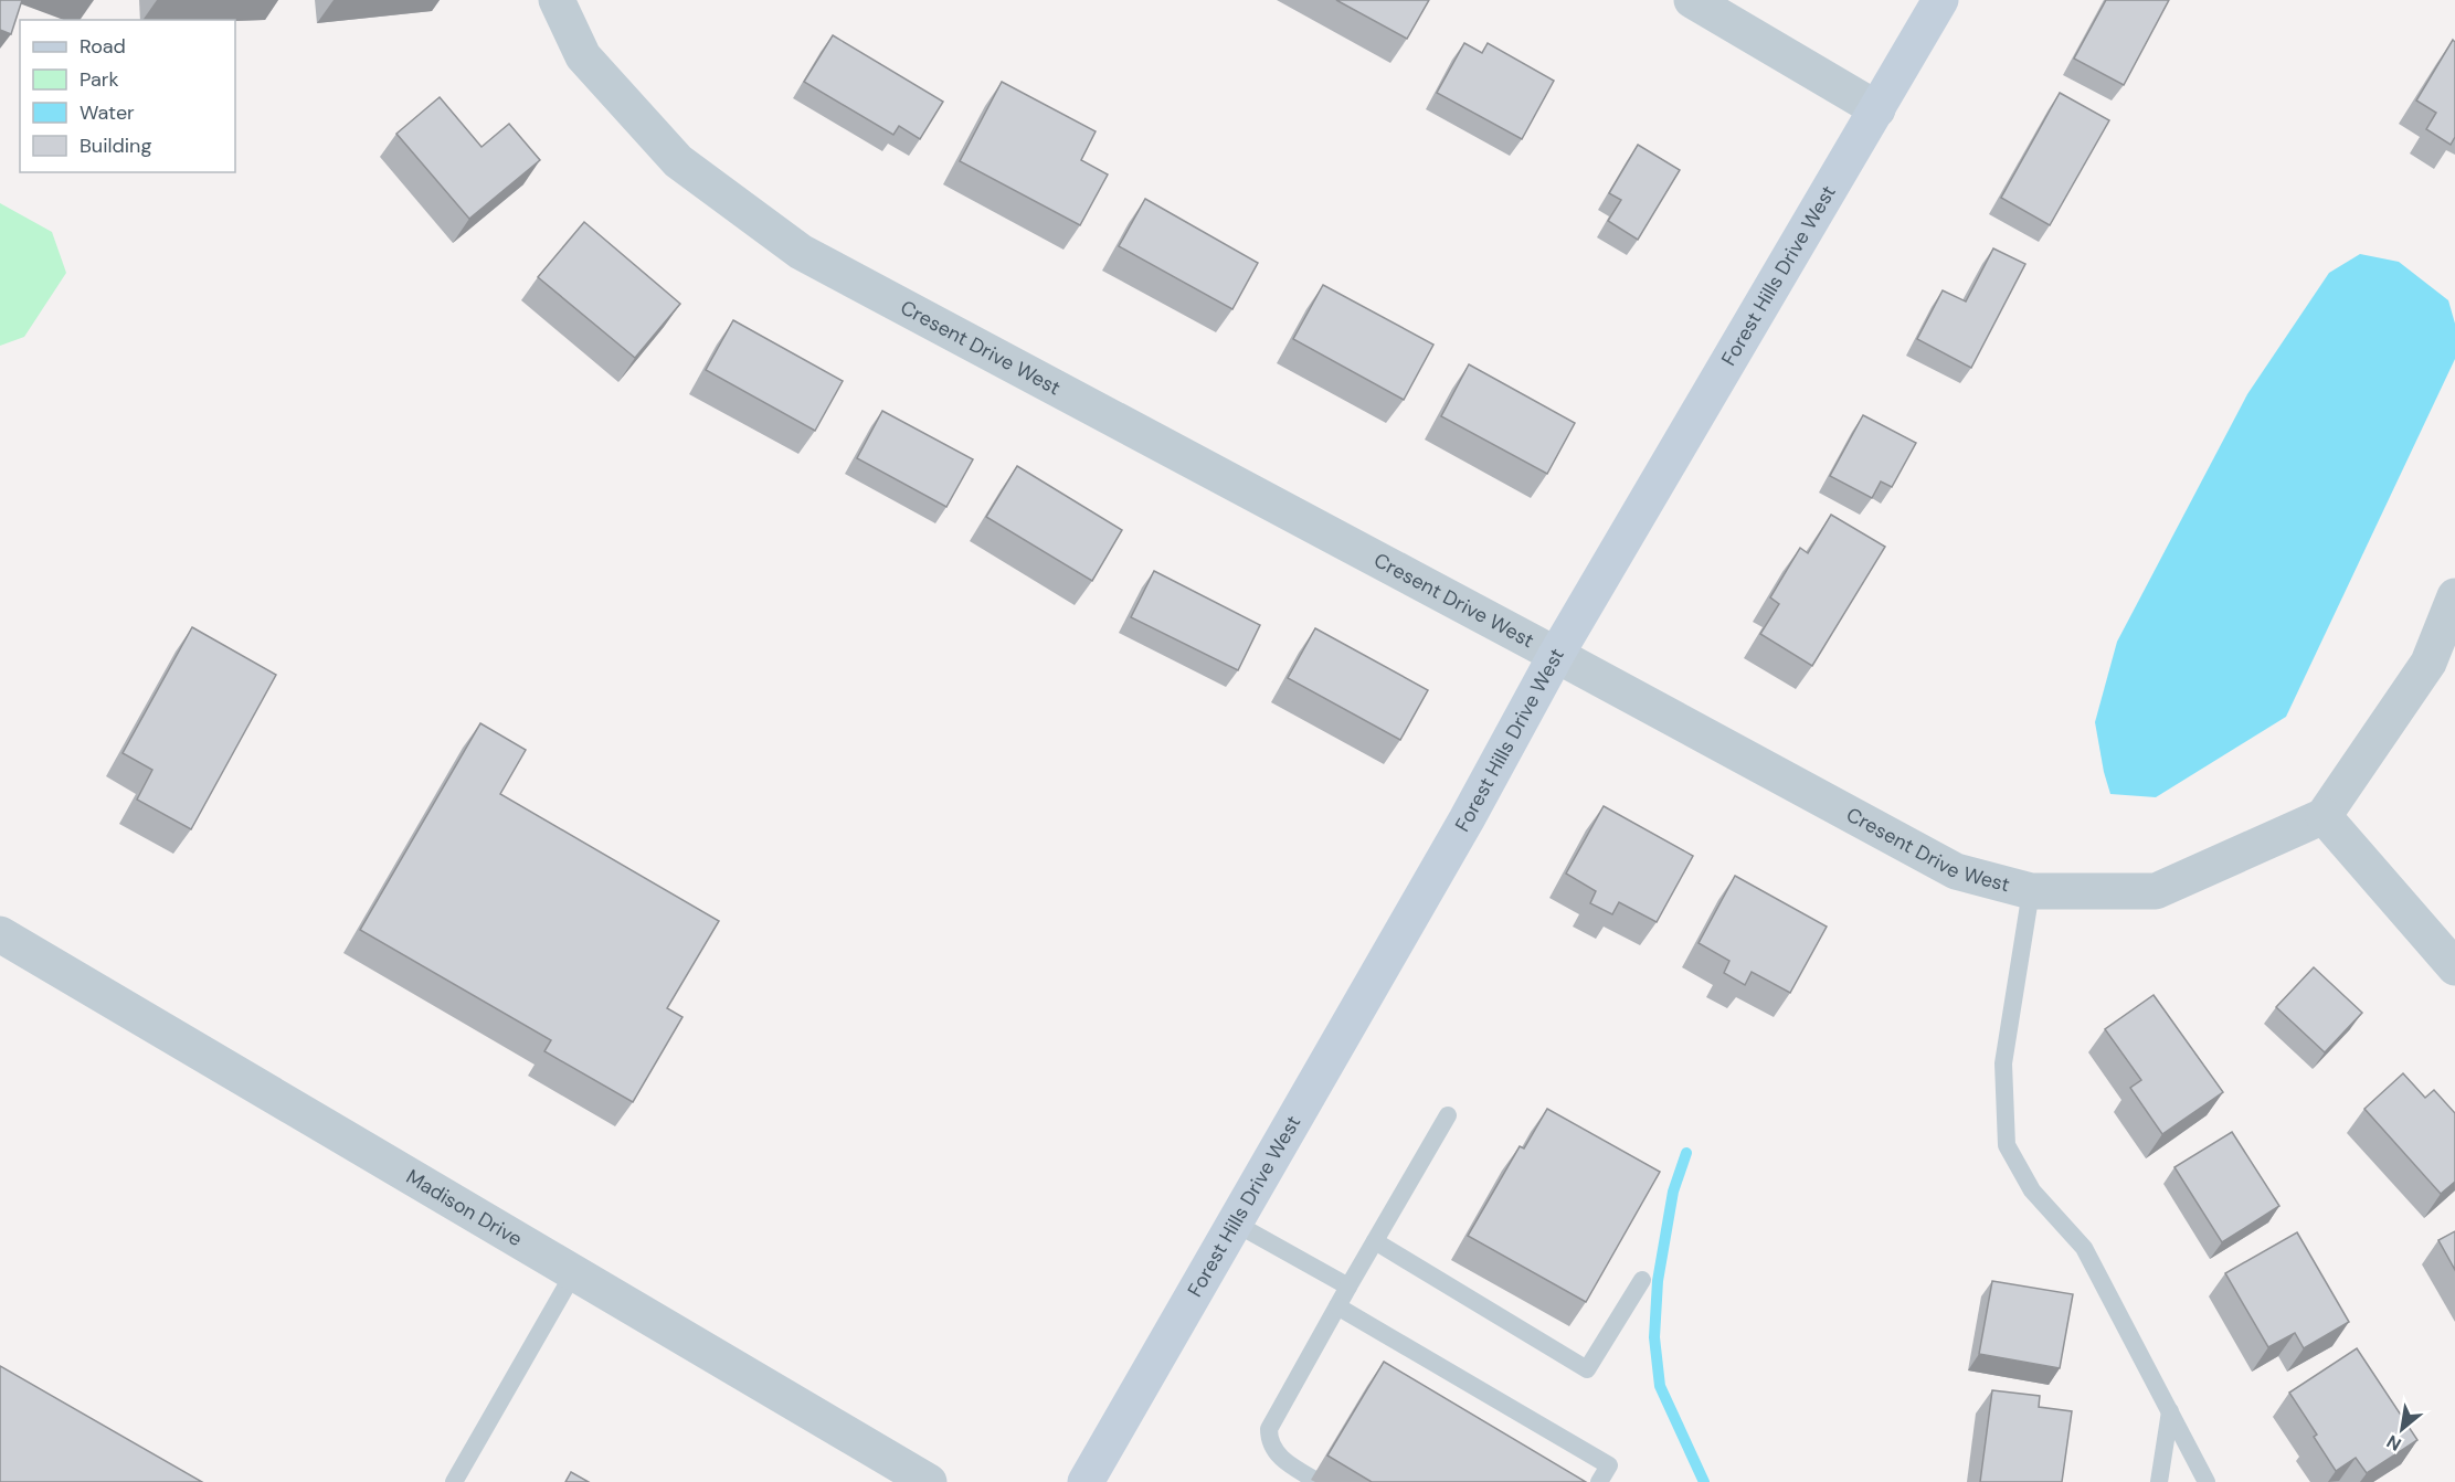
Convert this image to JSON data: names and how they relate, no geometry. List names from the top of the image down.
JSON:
{
  "streets": {
    "main road": ["Forest Hills Drive West"],
    "street": ["Cresent Drive West", "Madison Drive"]
  },
  "crossings": [
    ["Forest Hills Drive West", "Cresent Drive West"]
  ],
  "legend": [
    "Road",
    "Park",
    "Water",
    "Building"
  ],
  "north": "bottom left"
}
